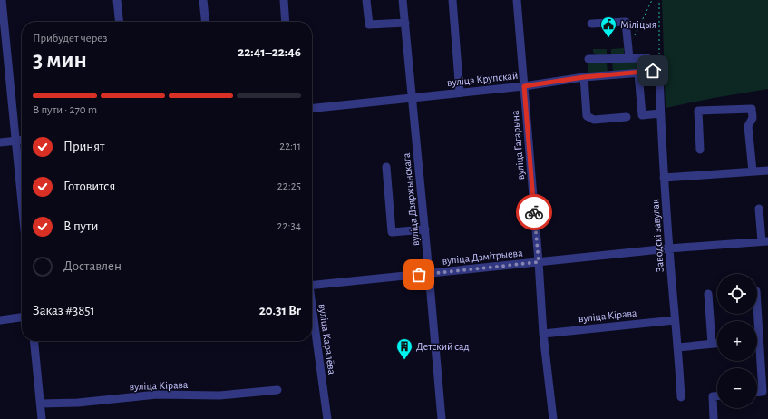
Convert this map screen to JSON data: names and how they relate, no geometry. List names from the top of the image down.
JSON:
{
  "streets": {
    "street": [
      "вуліца Крупскай",
      "вуліца Гагарына",
      "вуліца Дзяржынскага",
      "Заводскі завулак",
      "вуліца Дзмітрыева",
      "вуліца Кірава",
      "вуліца Каралёва"
    ]
  },
  "crossings": [
    ["вуліца Крупскай", "вуліца Гагарына"],
    ["вуліца Крупскай", "вуліца Дзяржынскага"],
    ["вуліца Крупскай", "Заводскі завулак"],
    ["вуліца Гагарына", "вуліца Дзмітрыева"],
    ["вуліца Гагарына", "вуліца Кірава"],
    ["вуліца Дзяржынскага", "вуліца Дзмітрыева"],
    ["Заводскі завулак", "вуліца Дзмітрыева"],
    ["Заводскі завулак", "вуліца Кірава"]
  ],
  "places": {
    "public building": ["Міліцыя"],
    "building": ["Детский сад"]
  },
  "page": {
    "heading": ["3 мин", "Прибудет через", "22:41–22:46"],
    "panel": ["Заказ #3851", "20.31 Br"],
    "bar": "В пути · 270 m",
    "list": [
      ["Принят", "22:11"],
      ["Готовится", "22:25"],
      ["В пути", "22:34"],
      "Доставлен"
    ],
    "map_buttons": ["+", "−"]
  }
}
